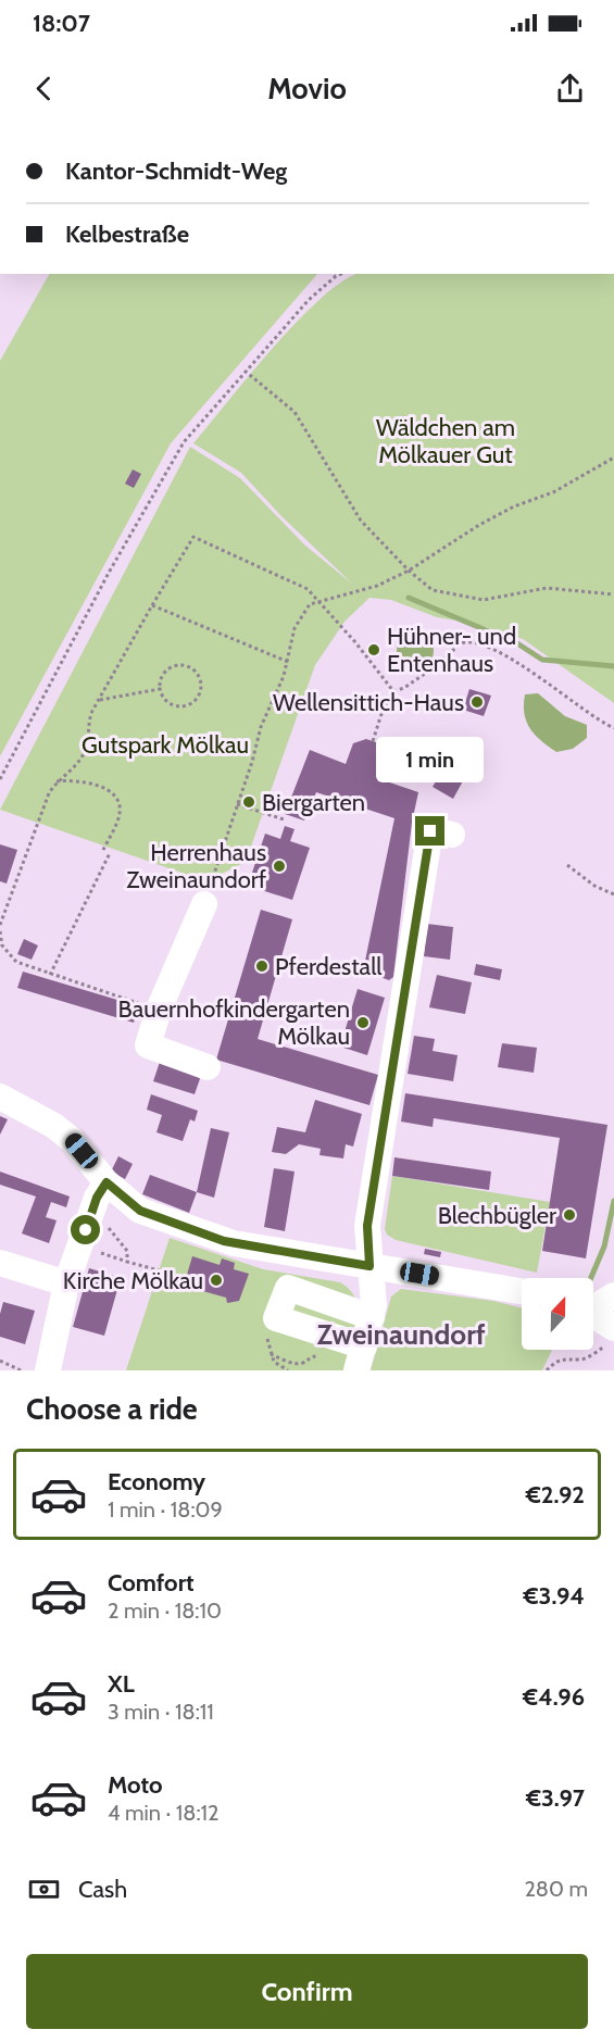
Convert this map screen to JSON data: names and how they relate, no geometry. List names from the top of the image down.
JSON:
{
  "districts": ["Zweinaundorf"],
  "parks": ["Wäldchen am Mölkauer Gut", "Gutspark Mölkau"],
  "places": [
    "Hühner- und Entenhaus",
    "Wellensittich-Haus",
    "Biergarten",
    "Herrenhaus Zweinaundorf",
    "Pferdestall",
    "Bauernhofkindergarten Mölkau",
    "Blechbügler",
    "Kirche Mölkau"
  ],
  "north": "top",
  "page": {
    "status": "18:07",
    "header": "Movio",
    "banner": ["Kantor-Schmidt-Weg", "Kelbestraße"],
    "bubble": "1 min",
    "heading": "Choose a ride",
    "list": [
      {
        "name": "Economy",
        "note": "1 min · 18:09",
        "value": "€2.92"
      },
      {
        "name": "Comfort",
        "note": "2 min · 18:10",
        "value": "€3.94"
      },
      {
        "name": "XL",
        "note": "3 min · 18:11",
        "value": "€4.96"
      },
      {
        "name": "Moto",
        "note": "4 min · 18:12",
        "value": "€3.97"
      }
    ],
    "pay": ["Cash", "280 m"],
    "buttons": "Confirm"
  }
}
